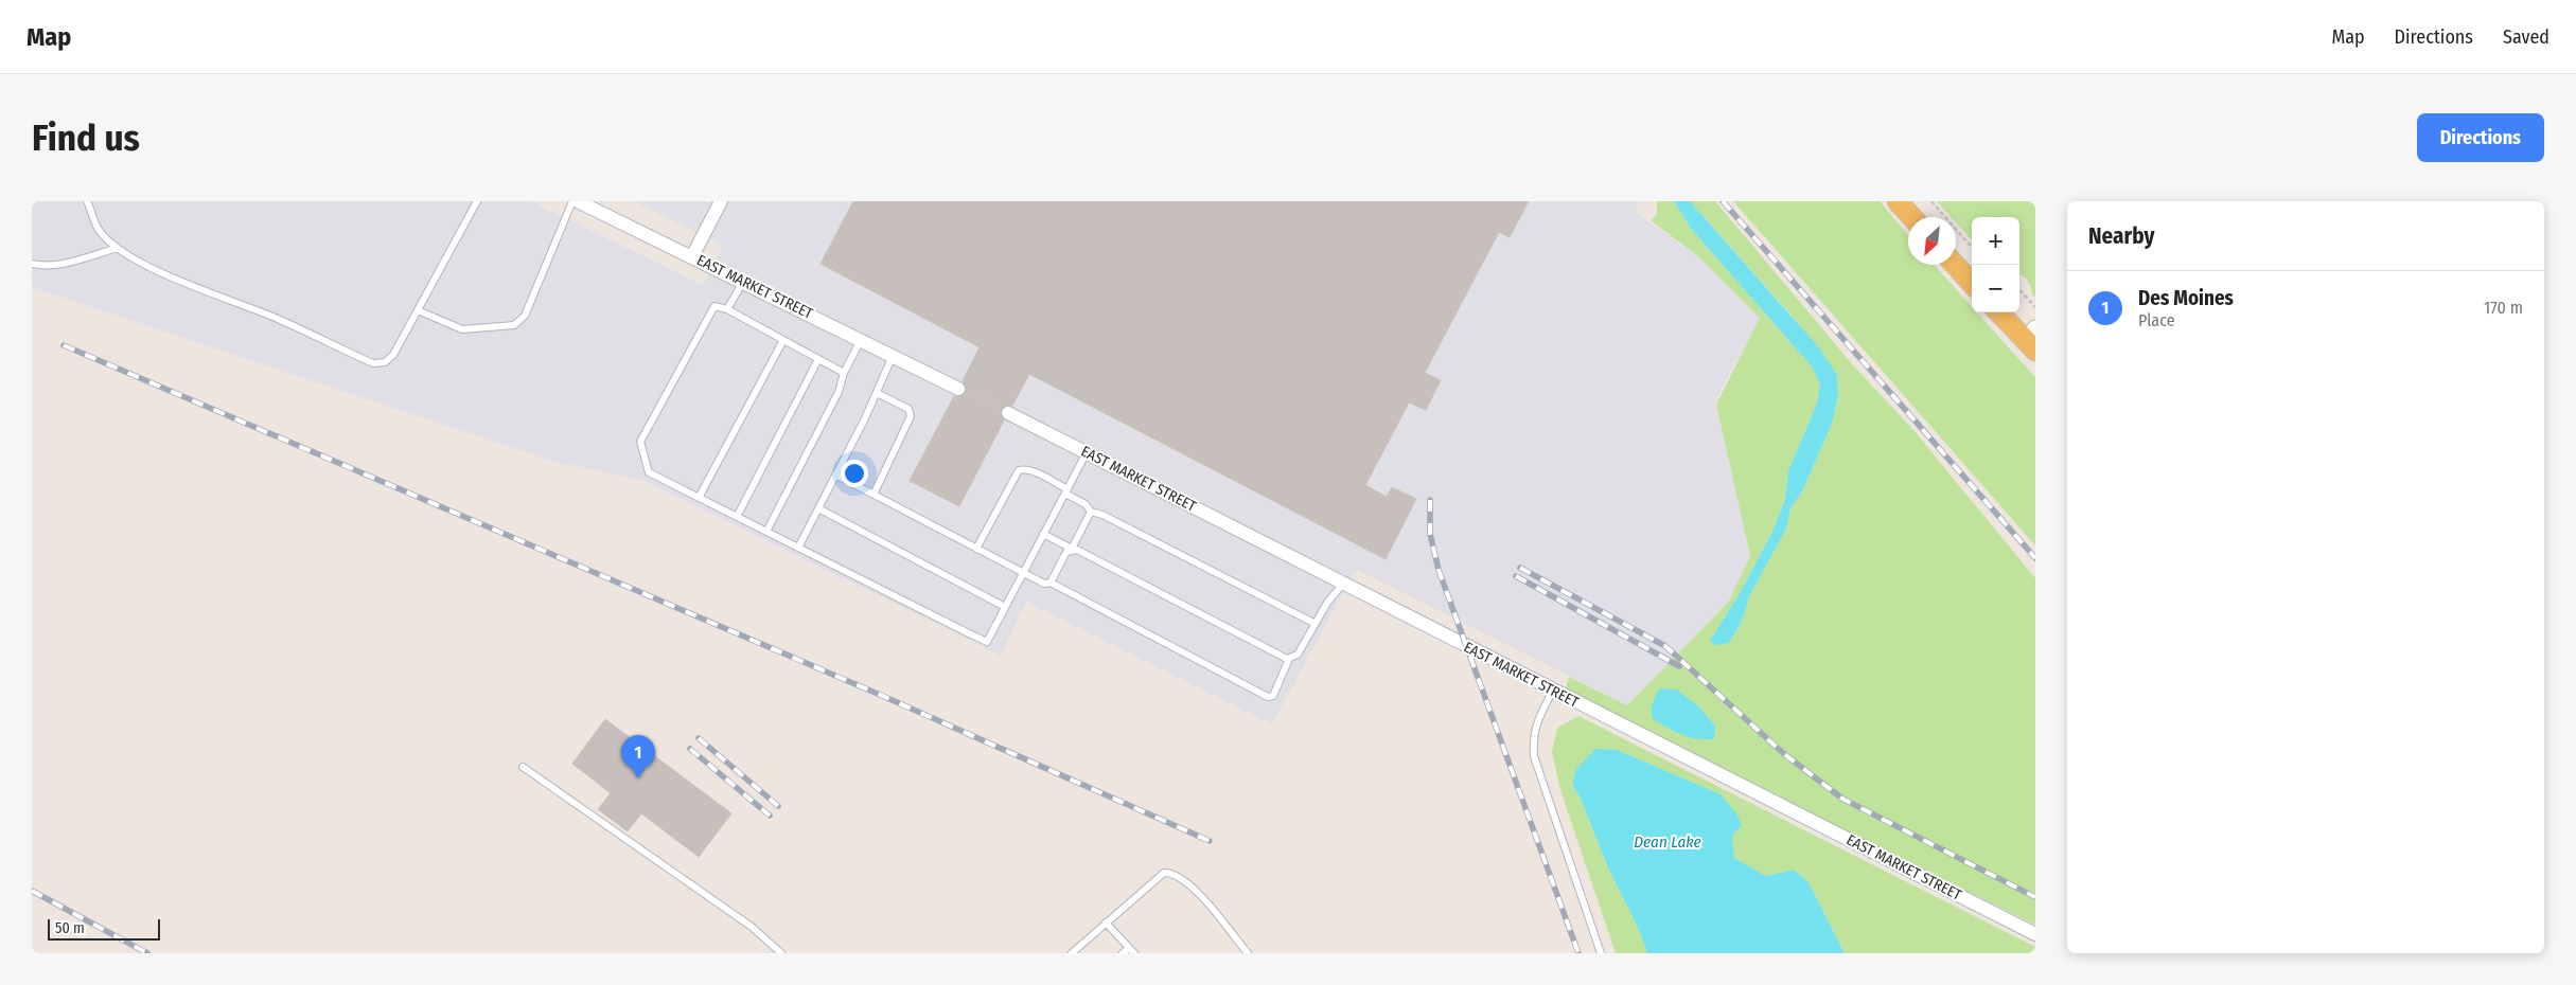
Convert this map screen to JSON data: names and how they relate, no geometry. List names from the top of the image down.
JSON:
{
  "streets": {
    "street": ["EAST MARKET STREET"]
  },
  "water": ["Dean Lake"],
  "scale_bar": "50 m",
  "north": "bottom left",
  "page": {
    "header": "Map",
    "nav": ["Map", "Directions", "Saved"],
    "buttons": "Directions",
    "title": "Find us",
    "heading": "Nearby",
    "map_buttons": ["+", "−"],
    "list": [
      {
        "mark": "1",
        "name": "Des Moines",
        "note": "Place",
        "value": "170 m"
      }
    ],
    "pins": "1",
    "scale": "50 m"
  }
}
